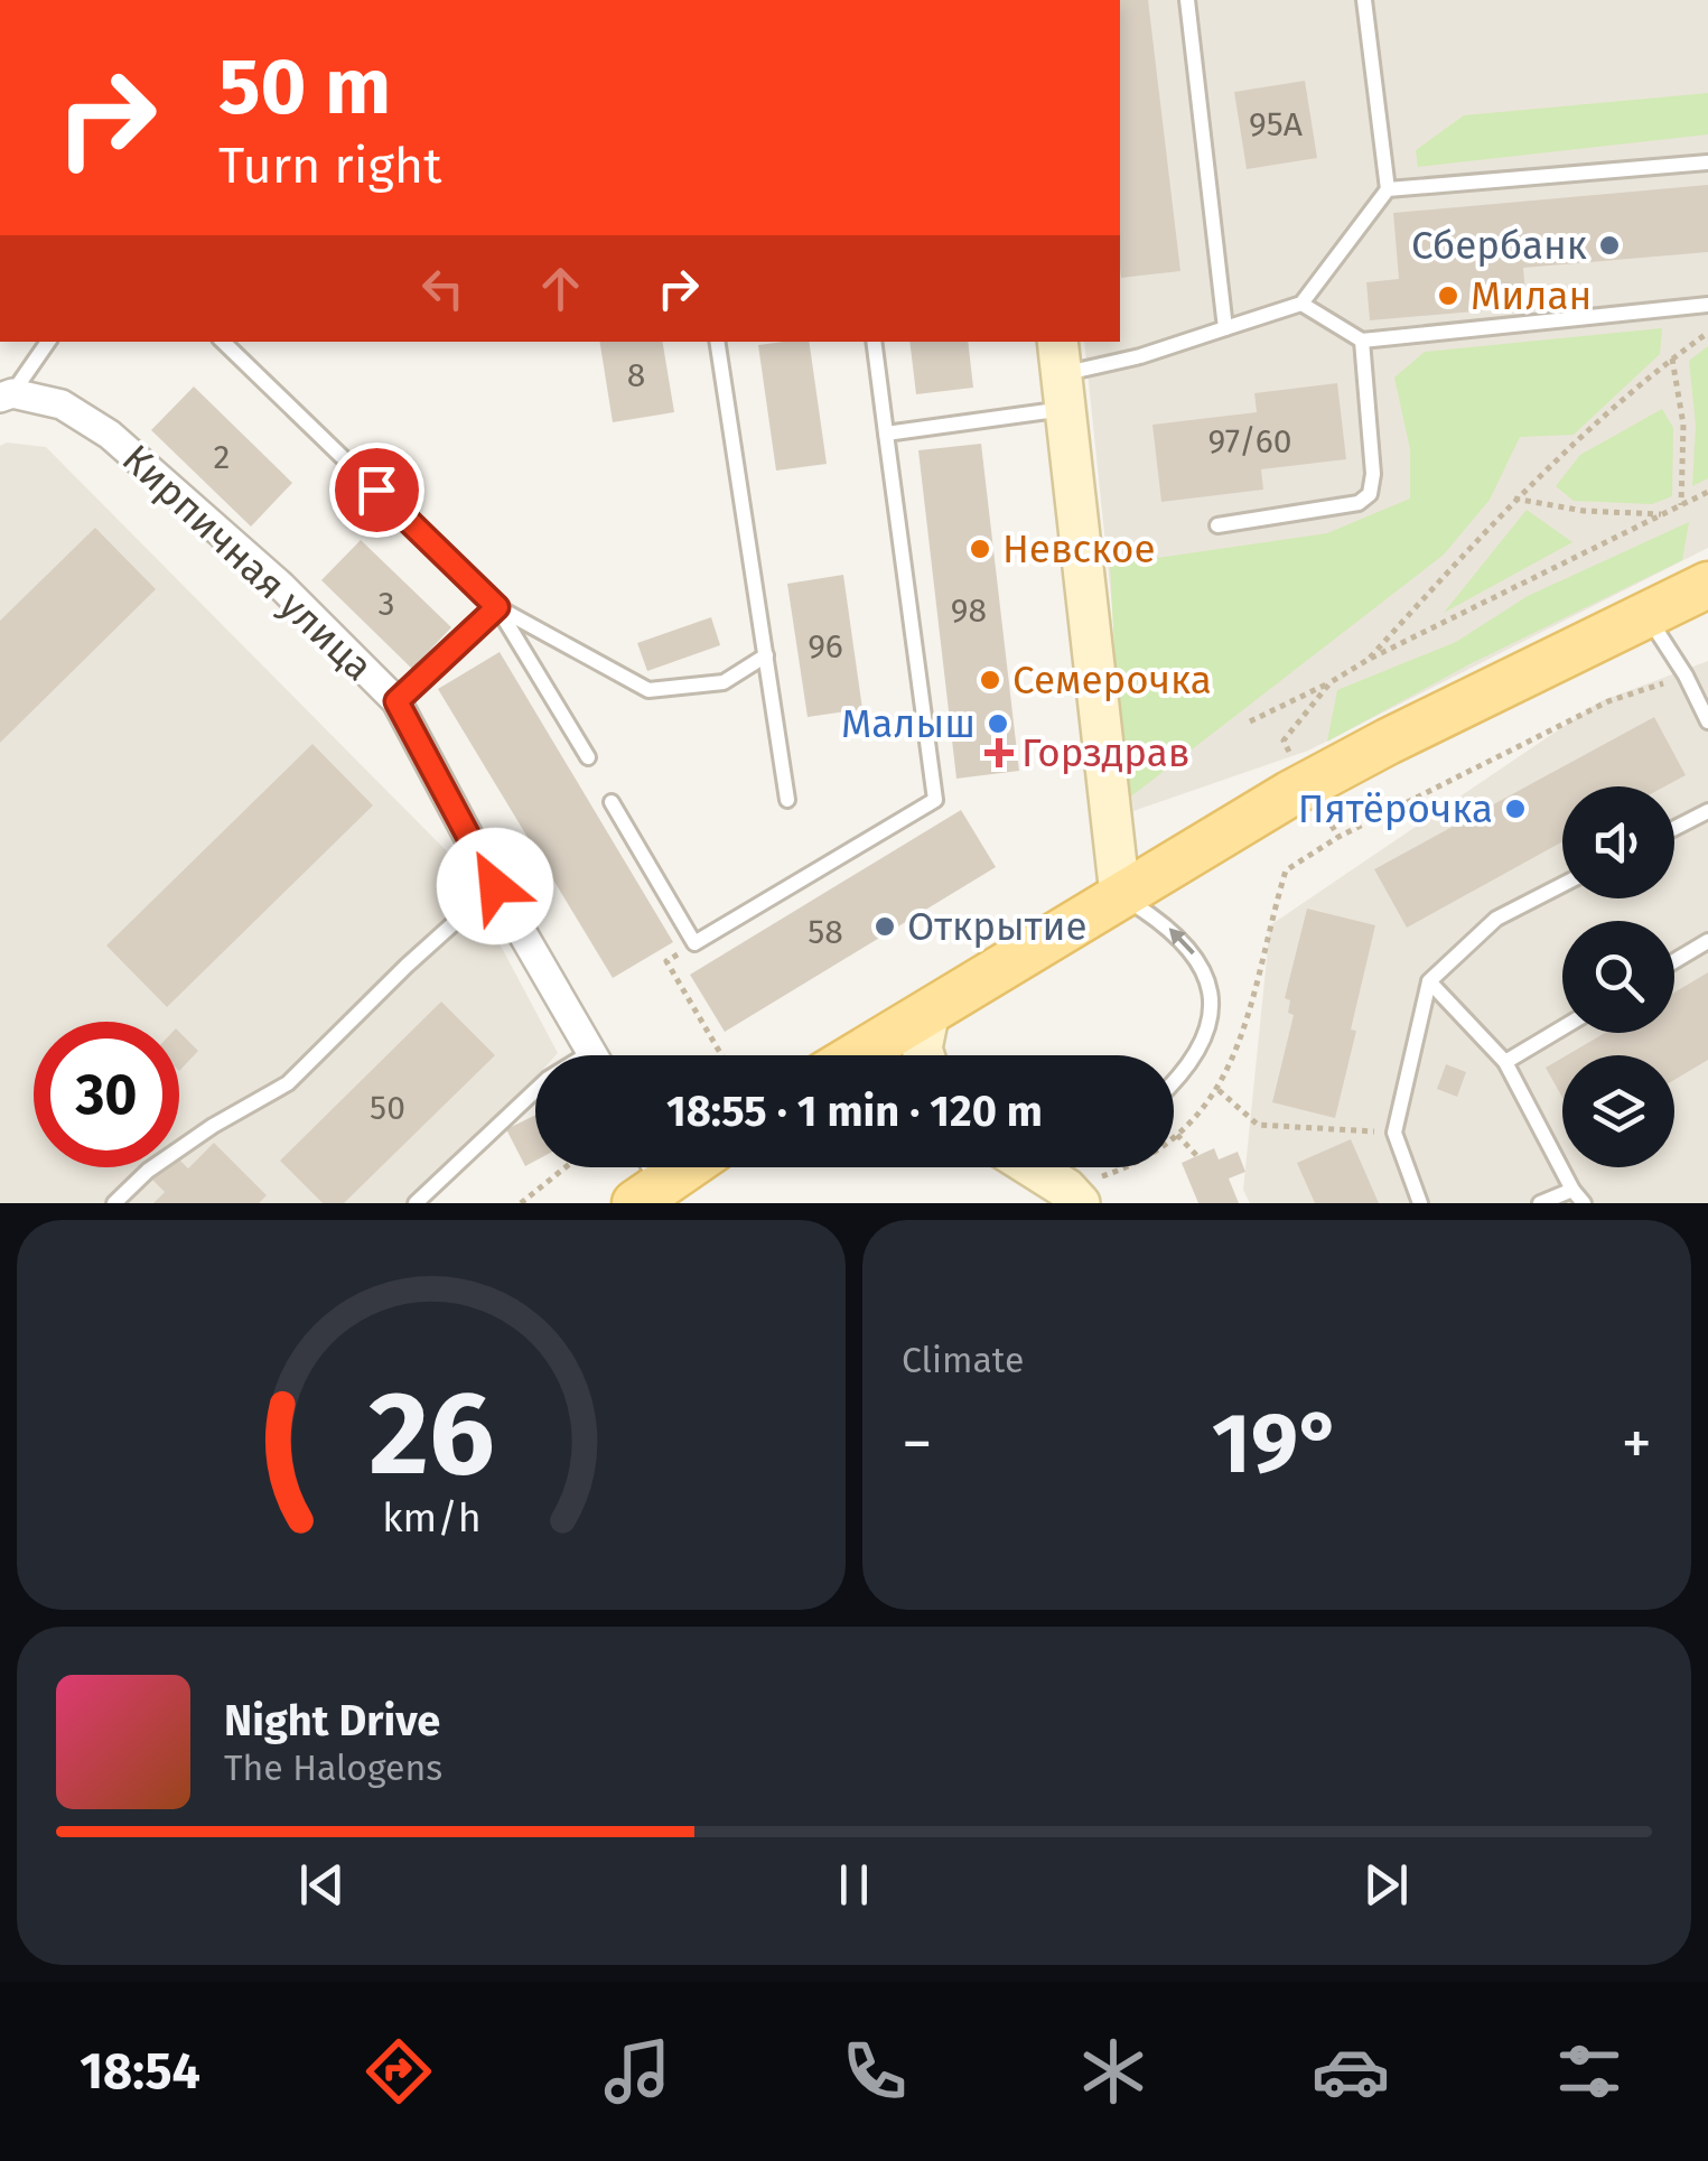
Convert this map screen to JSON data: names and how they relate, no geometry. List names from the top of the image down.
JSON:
{
  "streets": {
    "street": ["Кирпичная улица"]
  },
  "places": {
    "other": [
      "Сбербанк",
      "Милан",
      "Невское",
      "Семерочка",
      "Малыш",
      "Пятёрочка",
      "Открытие"
    ],
    "health": ["Горздрав"]
  },
  "house_numbers": [
    "95А",
    "8",
    "97/60",
    "2",
    "3",
    "98",
    "96",
    "58",
    "50"
  ],
  "page": {
    "turn": ["50 m", "Turn right"],
    "limit": "30",
    "trip": "18:55 · 1 min · 120 m",
    "tile": "Climate",
    "heat": ["−", "19°", "+"],
    "song": ["Night Drive", "The Halogens"],
    "tabs": "18:54",
    "gauge": ["26", "km/h"]
  }
}
